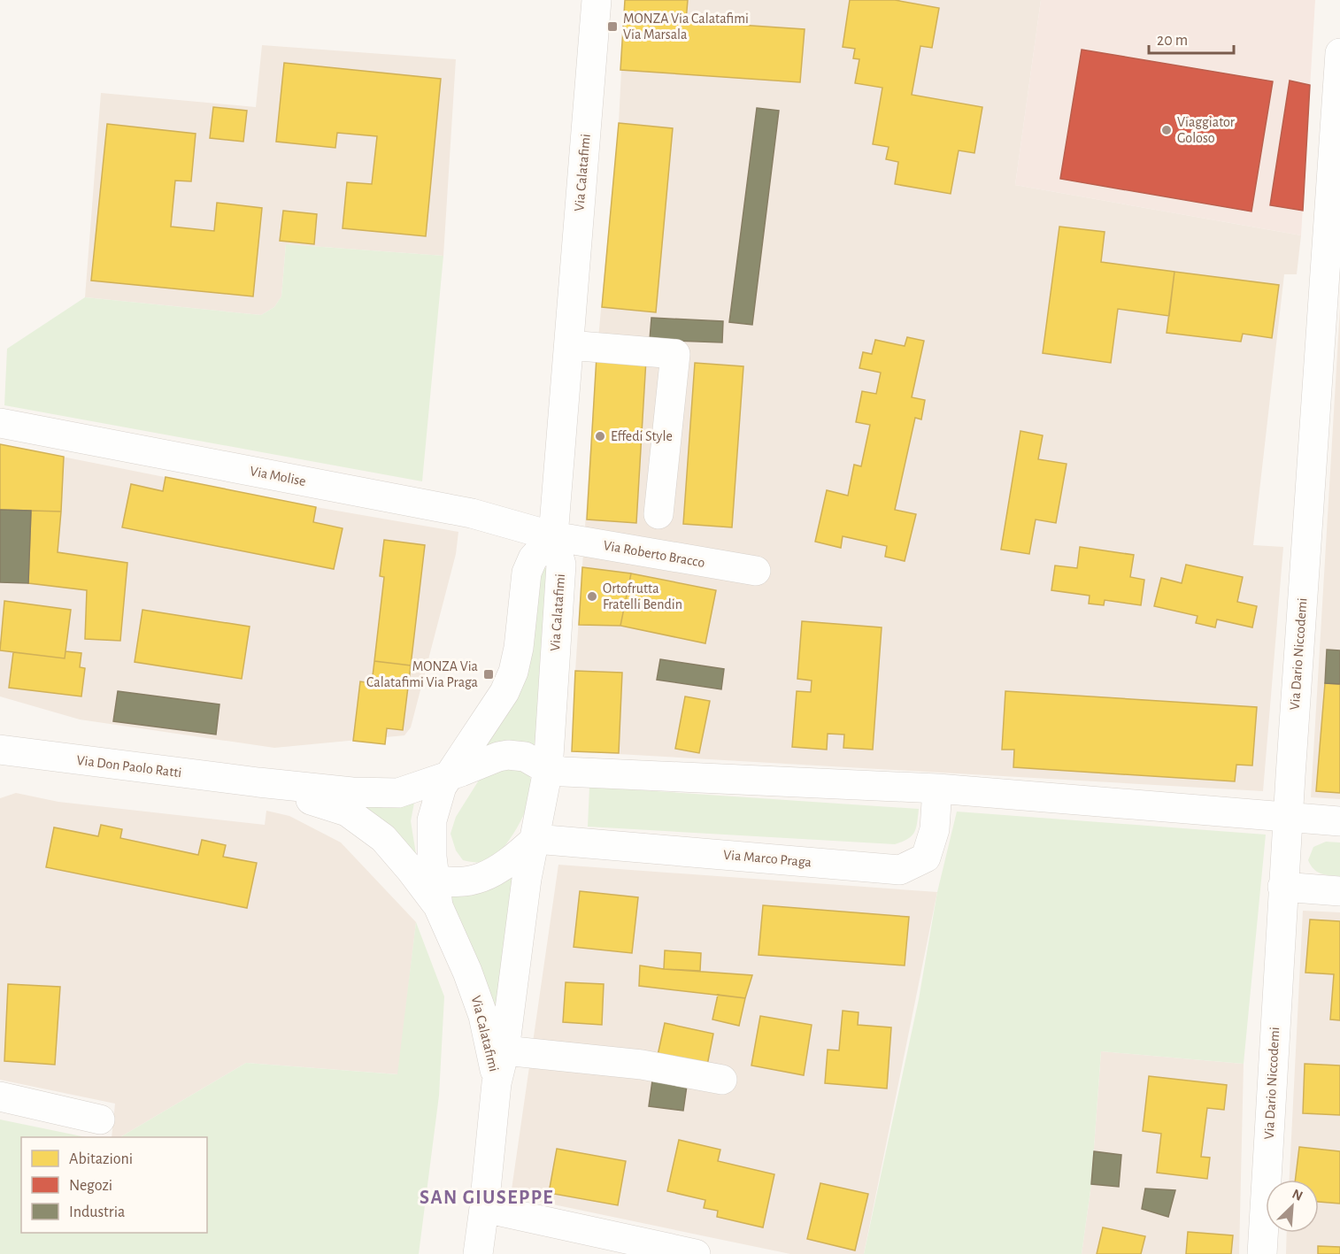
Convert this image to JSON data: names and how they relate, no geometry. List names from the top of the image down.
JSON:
{
  "streets": {
    "street": [
      "Via Calatafimi",
      "Via Molise",
      "Via Roberto Bracco",
      "Via Dario Niccodemi",
      "Via Don Paolo Ratti",
      "Via Marco Praga"
    ]
  },
  "crossings": [
    ["Via Calatafimi", "Via Molise"],
    ["Via Calatafimi", "Via Roberto Bracco"],
    ["Via Calatafimi", "Via Don Paolo Ratti"],
    ["Via Calatafimi", "Via Marco Praga"],
    ["Via Molise", "Via Roberto Bracco"]
  ],
  "districts": ["SAN GIUSEPPE"],
  "places": {
    "transit": ["MONZA Via Calatafimi Via Marsala", "MONZA Via Calatafimi Via Praga"],
    "other": ["Viaggiator Goloso", "Effedi Style", "Ortofrutta Fratelli Bendin"]
  },
  "legend": ["Abitazioni", "Negozi", "Industria"],
  "scale_bar": "20 m",
  "north": "top right"
}
